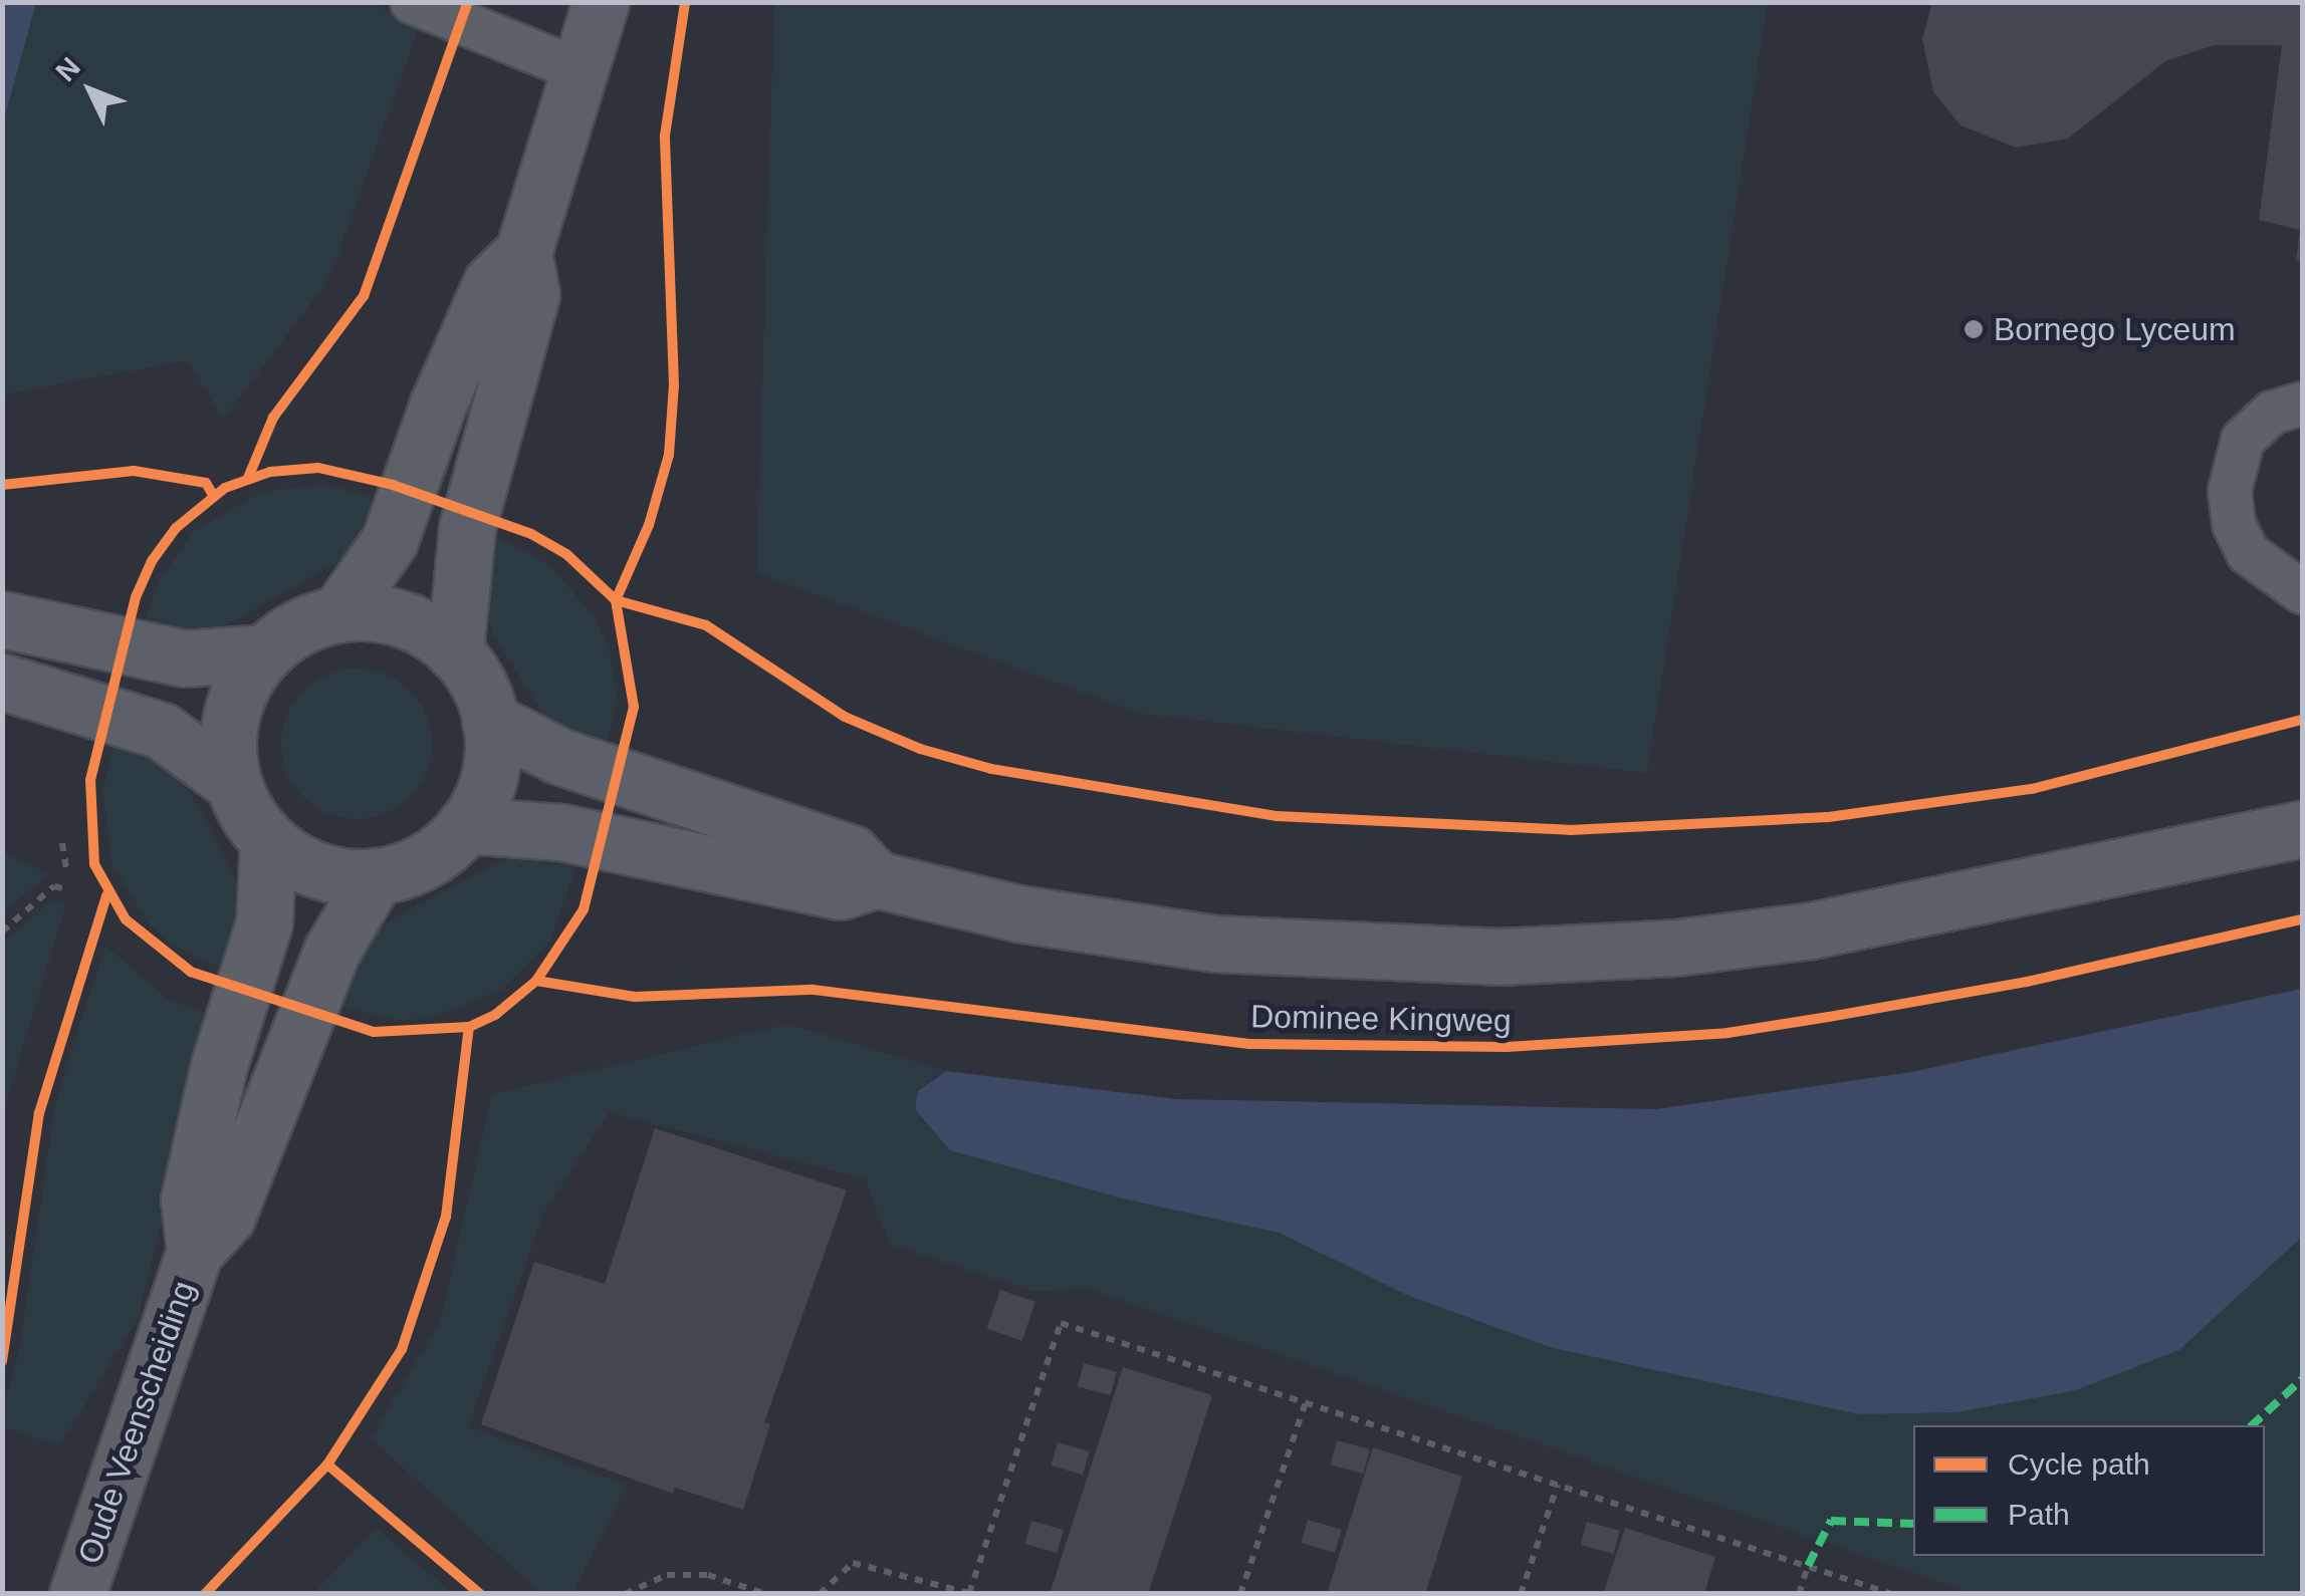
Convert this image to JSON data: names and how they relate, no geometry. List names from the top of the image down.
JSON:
{
  "streets": {
    "main road": ["Dominee Kingweg"],
    "street": ["Oude Veenscheiding"]
  },
  "crossings": [
    ["Dominee Kingweg", "Oude Veenscheiding"]
  ],
  "places": ["Bornego Lyceum"],
  "legend": ["Cycle path", "Path"],
  "north": "top left"
}
